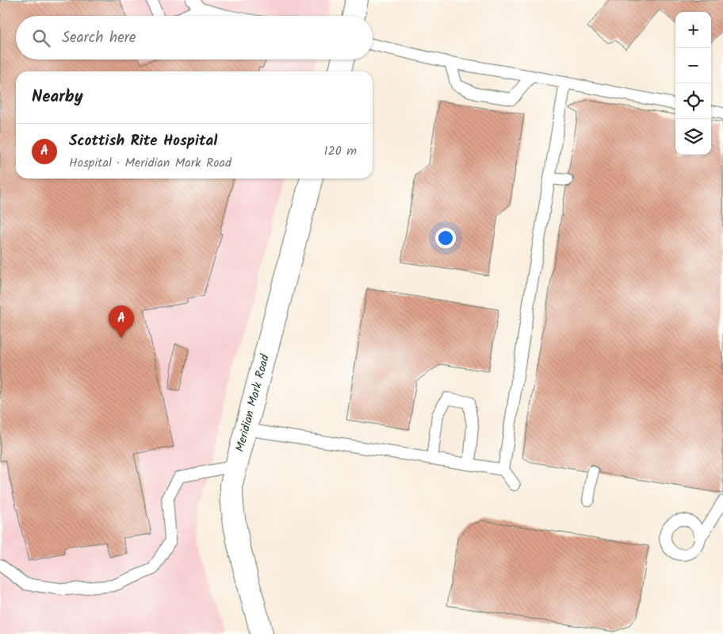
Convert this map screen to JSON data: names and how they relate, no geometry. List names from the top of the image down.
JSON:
{
  "streets": {
    "street": ["Meridian Mark Road"]
  },
  "page": {
    "map_buttons": ["+", "−"],
    "search": "Search here",
    "heading": "Nearby",
    "list": [
      {
        "mark": "A",
        "name": "Scottish Rite Hospital",
        "note": "Hospital · Meridian Mark Road",
        "value": "120 m"
      }
    ],
    "pins": "A"
  }
}
